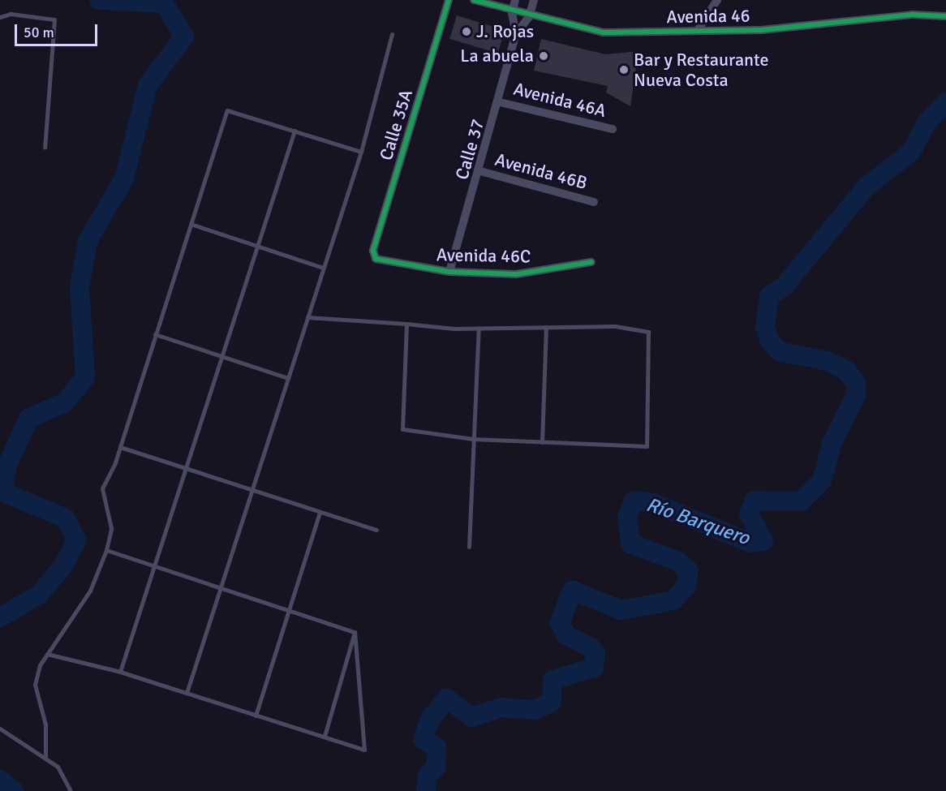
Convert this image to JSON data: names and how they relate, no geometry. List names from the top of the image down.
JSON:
{
  "streets": {
    "street": [
      "Avenida 46",
      "Avenida 46A",
      "Calle 35A",
      "Calle 37",
      "Avenida 46B",
      "Avenida 46C"
    ]
  },
  "crossings": [
    ["Avenida 46", "Calle 37"],
    ["Avenida 46A", "Calle 37"],
    ["Calle 35A", "Avenida 46C"],
    ["Calle 37", "Avenida 46B"],
    ["Calle 37", "Avenida 46C"]
  ],
  "water": ["Río Barquero"],
  "places": ["J. Rojas", "La abuela", "Bar y Restaurante Nueva Costa"],
  "scale_bar": "50 m"
}
